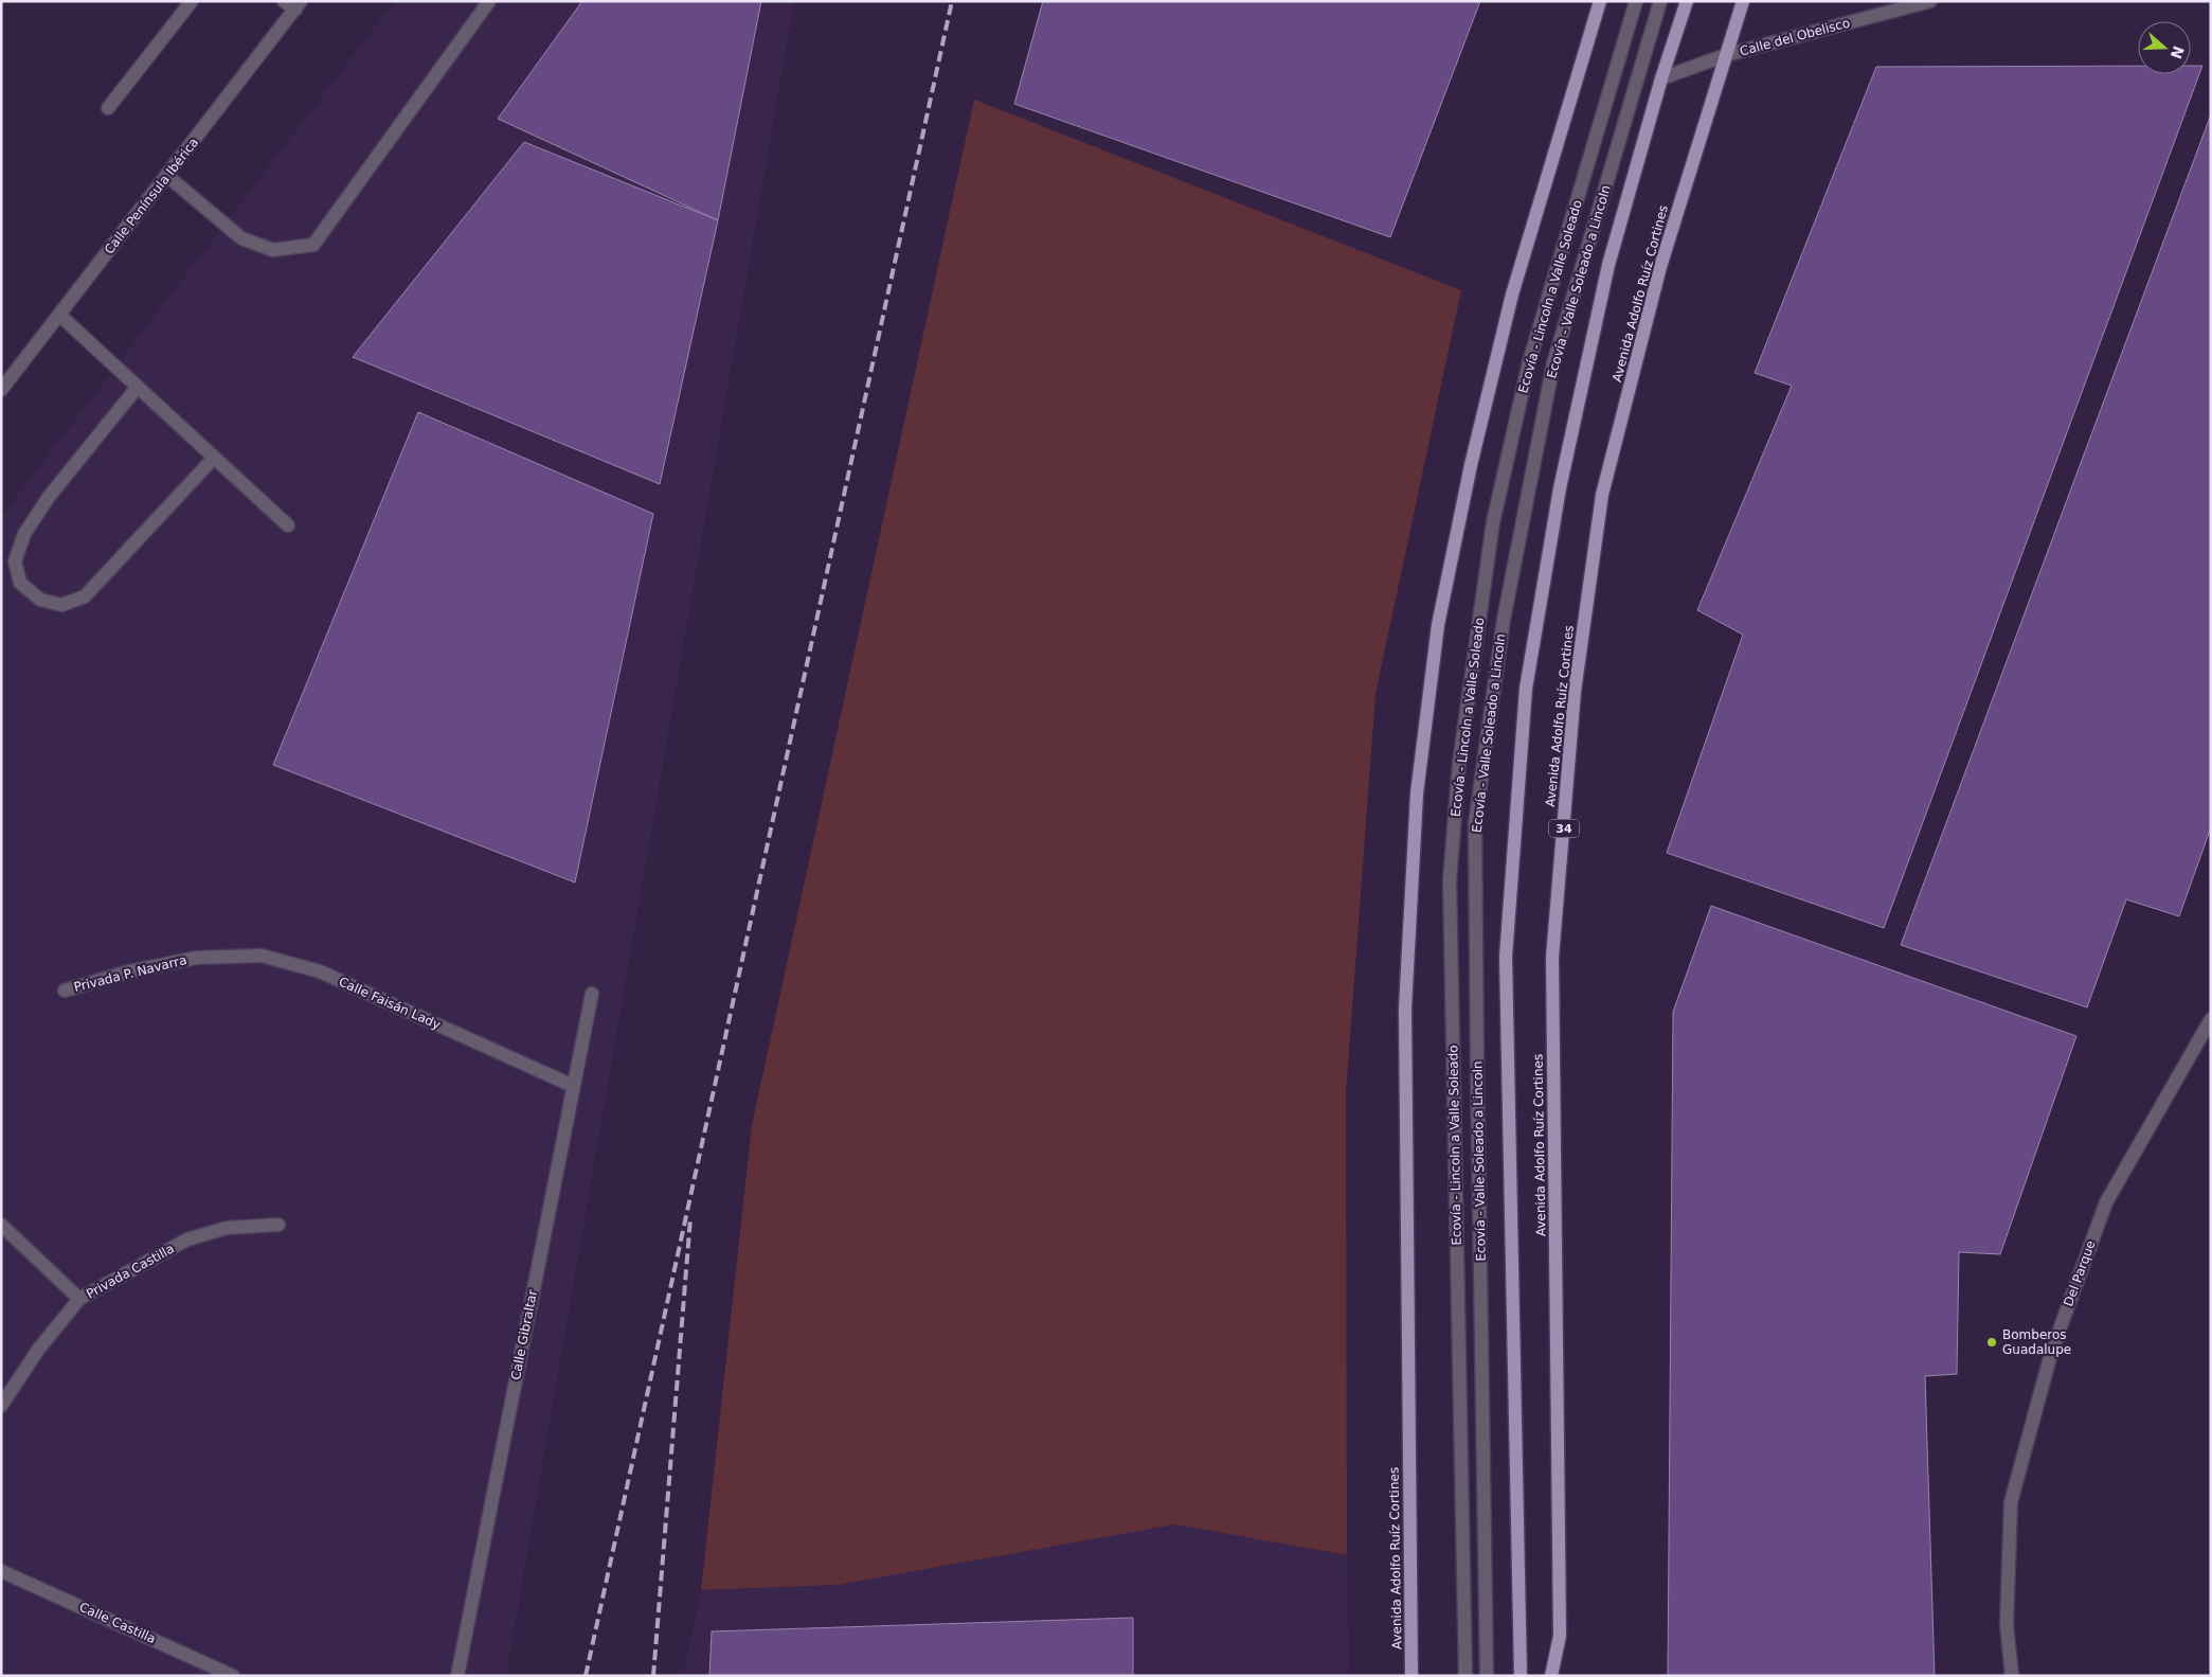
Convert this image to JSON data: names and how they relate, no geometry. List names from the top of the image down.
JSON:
{
  "streets": {
    "main road": ["Avenida Adolfo Ruíz Cortines", "34"],
    "street": [
      "Calle del Obelisco",
      "Calle Península Ibérica",
      "Ecovía - Valle Soleado a Lincoln",
      "Ecovía - Lincoln a Valle Soleado",
      "Privada P. Navarra",
      "Calle Faisán Lady",
      "Privada Castilla",
      "Del Parque",
      "Calle Gibraltar",
      "Calle Castilla"
    ]
  },
  "crossings": [
    ["Calle del Obelisco", "Avenida Adolfo Ruíz Cortines"],
    ["Privada P. Navarra", "Calle Faisán Lady"],
    ["Calle Faisán Lady", "Calle Gibraltar"]
  ],
  "places": ["Bomberos Guadalupe"],
  "north": "right"
}
